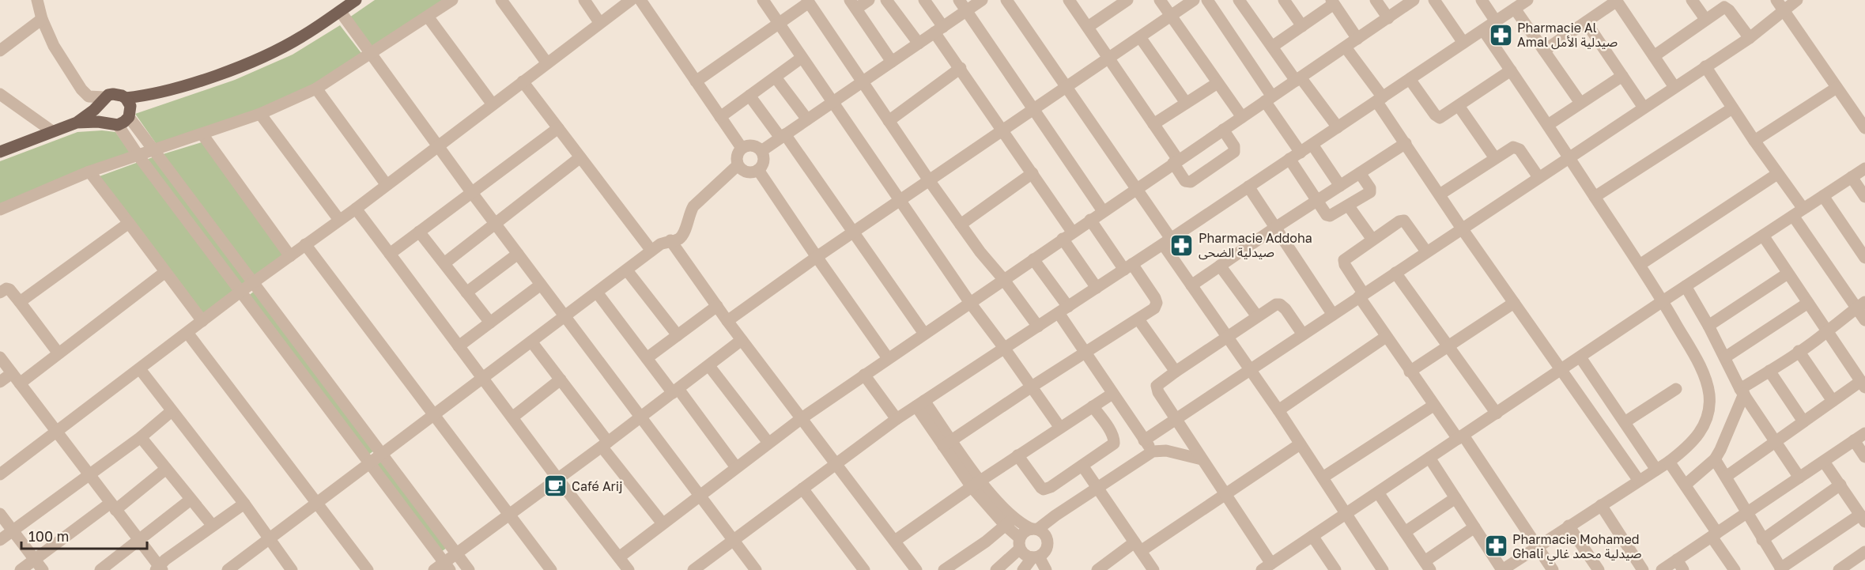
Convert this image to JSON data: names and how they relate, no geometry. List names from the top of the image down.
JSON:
{
  "places": {
    "pharmacy": ["Pharmacie Al Amal صيدلية الأمل", "Pharmacie Addoha صيدلية الضحى", "Pharmacie Mohamed Ghali صيدلية محمد غالي"],
    "cafe": ["Café Arij"]
  },
  "scale_bar": "100 m"
}
